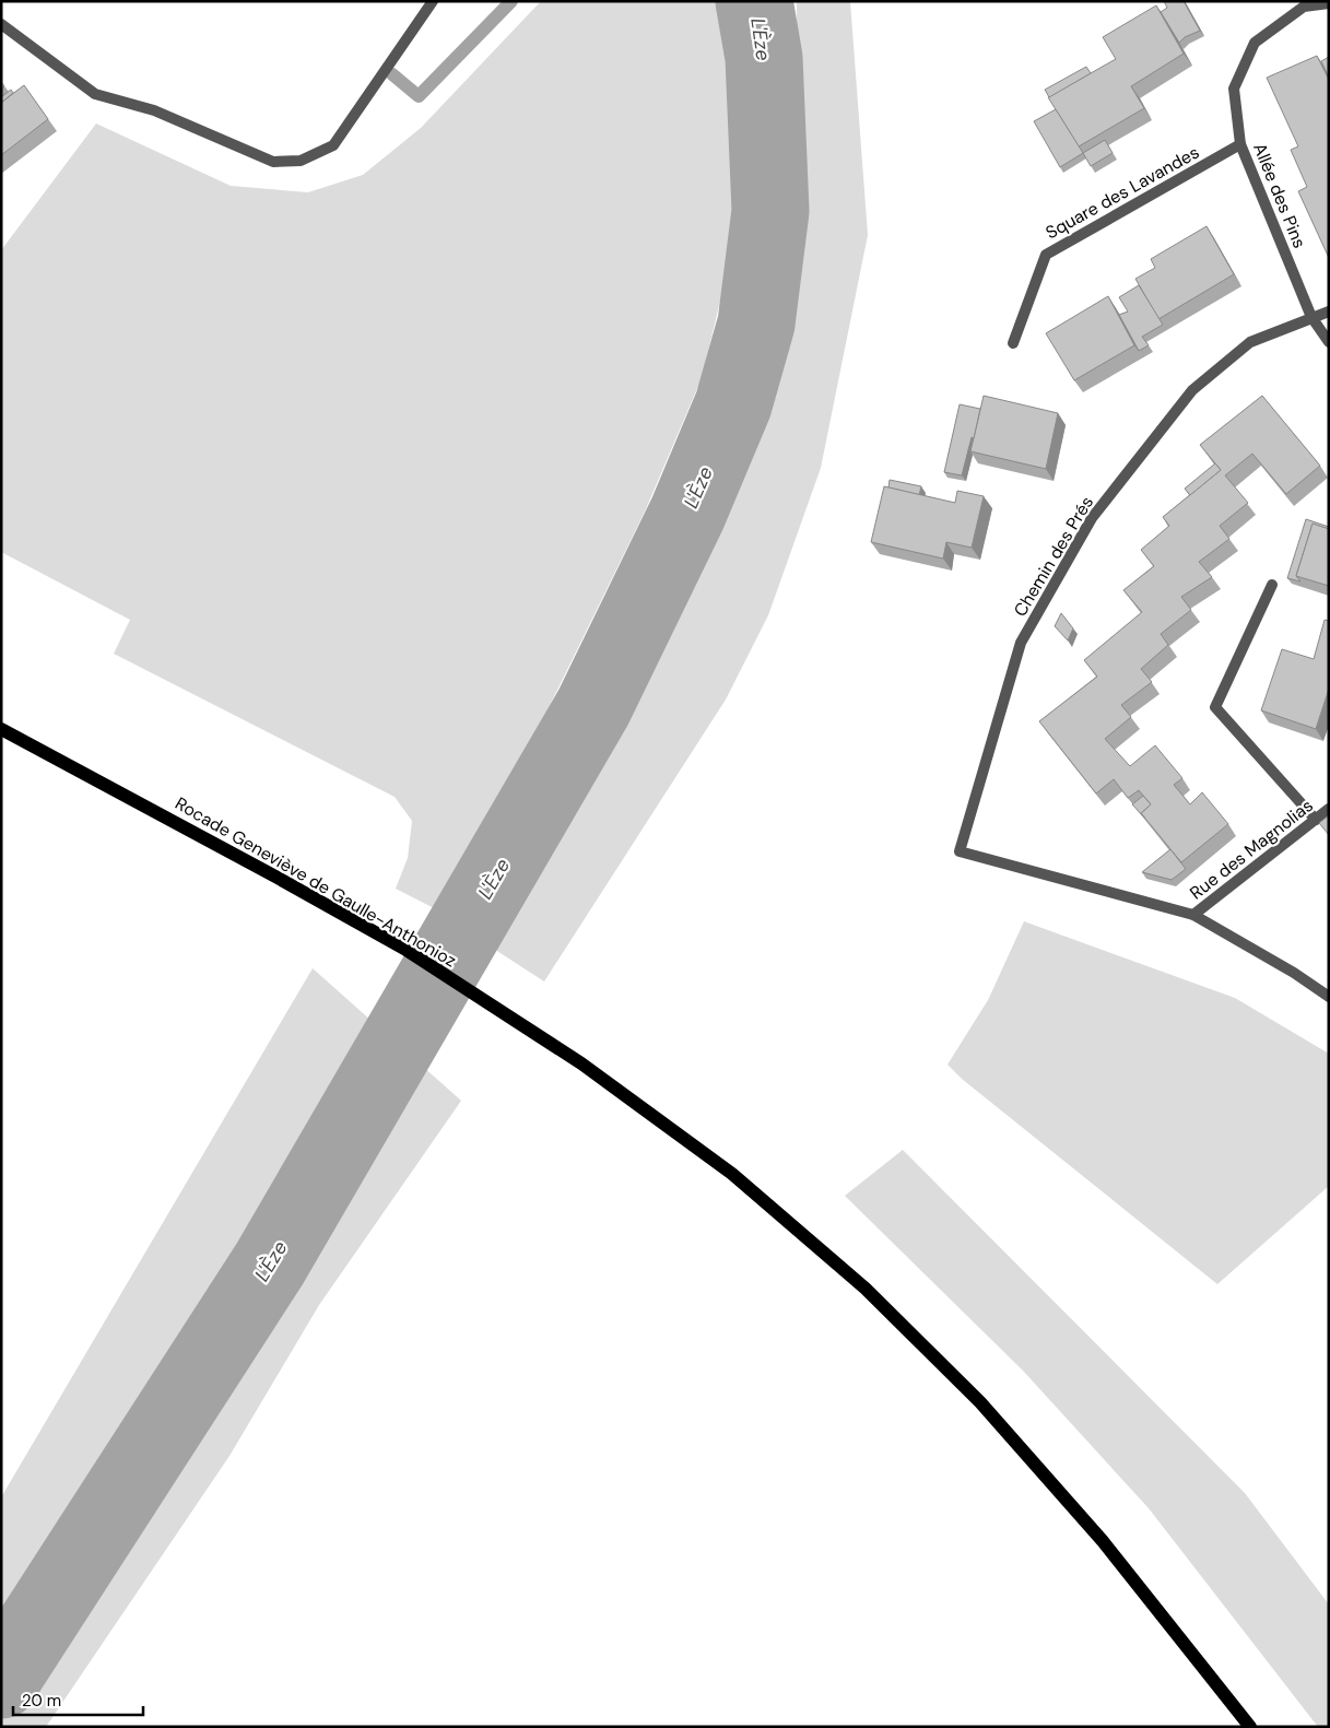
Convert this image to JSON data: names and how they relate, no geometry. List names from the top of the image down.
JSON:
{
  "streets": {
    "main road": ["Rocade Geneviève de Gaulle-Anthonioz"],
    "street": [
      "Square des Lavandes",
      "Allée des Pins",
      "Chemin des Prés",
      "Rue des Magnolias"
    ]
  },
  "crossings": [
    ["Square des Lavandes", "Allée des Pins"],
    ["Allée des Pins", "Chemin des Prés"],
    ["Chemin des Prés", "Rue des Magnolias"]
  ],
  "water": ["L'Èze"],
  "scale_bar": "20 m"
}
